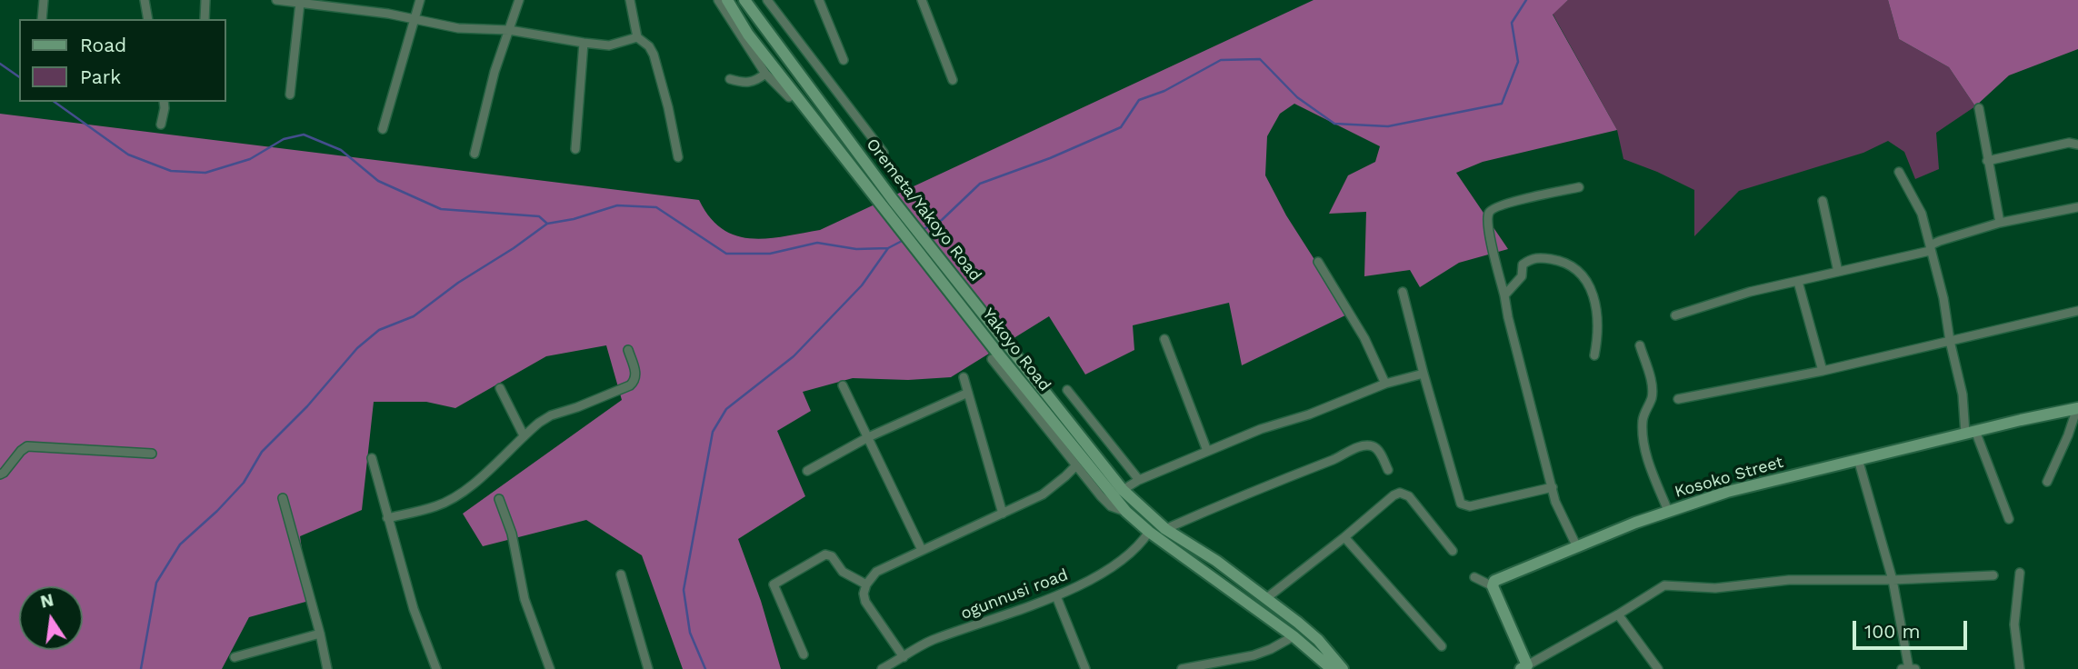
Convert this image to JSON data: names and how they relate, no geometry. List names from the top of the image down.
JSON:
{
  "streets": {
    "main road": ["Oremeta/Yakoyo Road", "Yakoyo Road", "Kosoko Street"],
    "street": ["ogunnusi road"]
  },
  "crossings": [
    ["Yakoyo Road", "ogunnusi road"]
  ],
  "legend": ["Road", "Park"],
  "scale_bar": "100 m",
  "north": "top"
}
